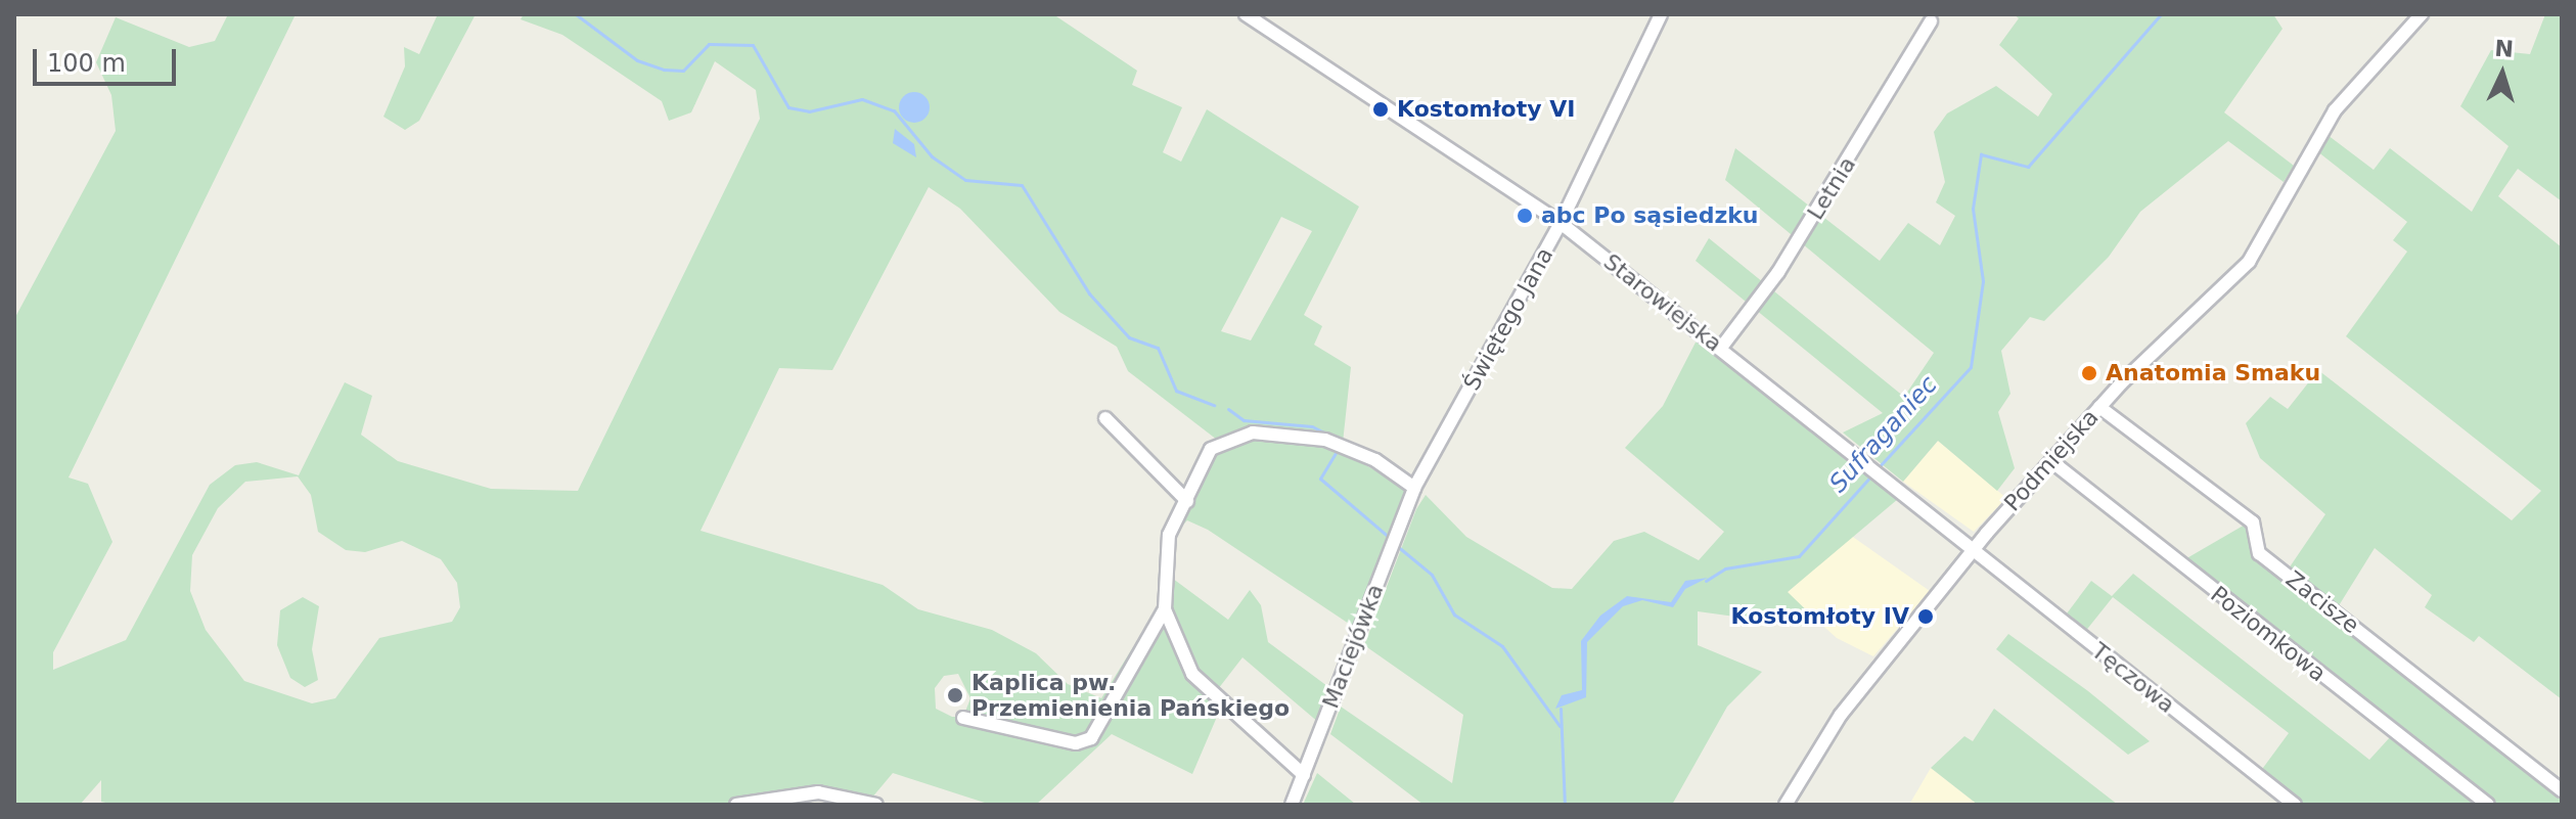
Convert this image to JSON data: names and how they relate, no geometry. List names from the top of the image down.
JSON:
{
  "streets": {
    "street": [
      "Letnia",
      "Starowiejska",
      "Świętego Jana",
      "Podmiejska",
      "Zacisze",
      "Poziomkowa",
      "Maciejówka",
      "Tęczowa"
    ]
  },
  "crossings": [
    ["Letnia", "Starowiejska"],
    ["Starowiejska", "Świętego Jana"],
    ["Starowiejska", "Podmiejska"],
    ["Starowiejska", "Tęczowa"],
    ["Świętego Jana", "Maciejówka"],
    ["Podmiejska", "Zacisze"],
    ["Podmiejska", "Poziomkowa"],
    ["Podmiejska", "Tęczowa"]
  ],
  "water": ["Sufraganiec"],
  "places": [
    "Kostomłoty VI",
    "abc Po sąsiedzku",
    "Anatomia Smaku",
    "Kostomłoty IV",
    "Kaplica pw. Przemienienia Pańskiego"
  ],
  "scale_bar": "100 m",
  "north": "top"
}
